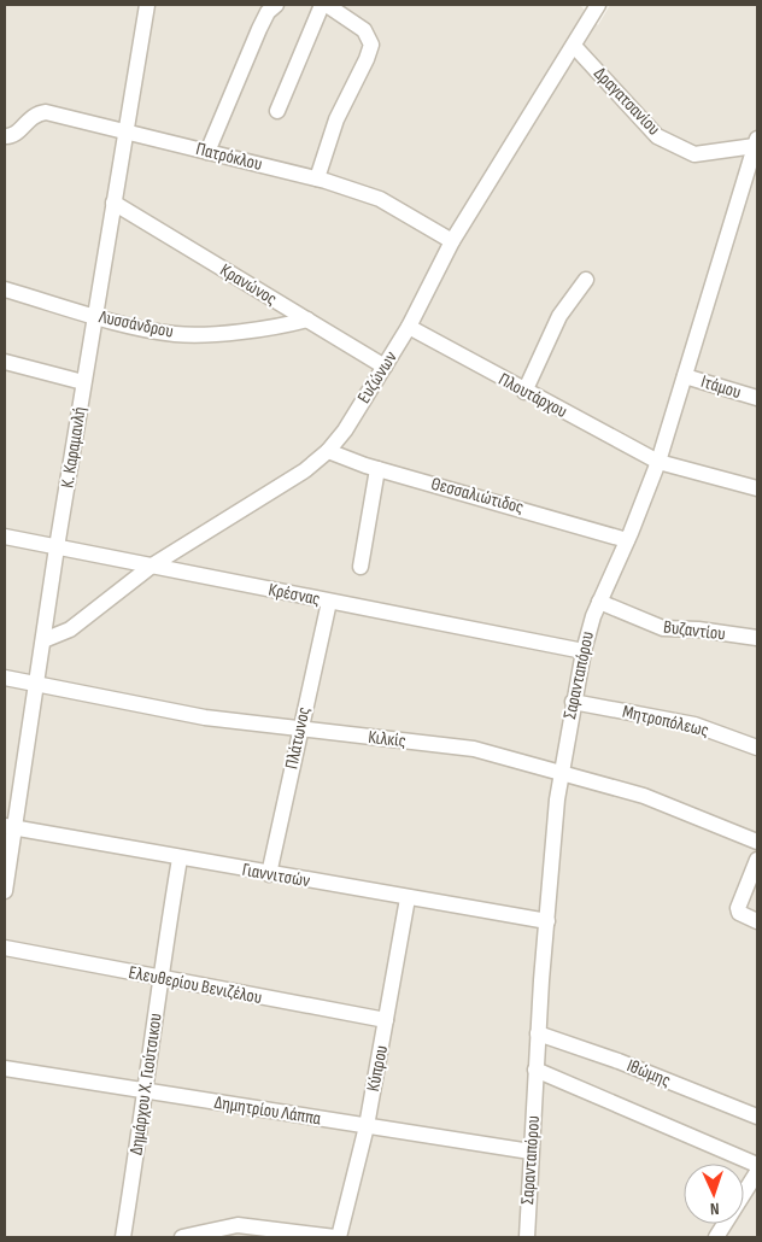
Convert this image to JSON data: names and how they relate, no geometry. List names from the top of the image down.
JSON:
{
  "streets": {
    "street": [
      "Δραγατσανίου",
      "Πατρόκλου",
      "Κρανώνος",
      "Λυσσάνδρου",
      "Ευζώνων",
      "Ιτάμου",
      "Πλουτάρχου",
      "Κ. Καραμανλή",
      "Θεσσαλιώτιδος",
      "Κρέσνας",
      "Βυζαντίου",
      "Σαρανταπόρου",
      "Μητροπόλεως",
      "Πλάτωνος",
      "Κιλκίς",
      "Γιαννιτσών",
      "Ελευθερίου Βενιζέλου",
      "Κύπρου",
      "Ιθώμης",
      "Δημάρχου Χ. Γιούτσικου",
      "Δημητρίου Λάππα"
    ]
  },
  "crossings": [
    ["Δραγατσανίου", "Ευζώνων"],
    ["Δραγατσανίου", "Σαρανταπόρου"],
    ["Πατρόκλου", "Ευζώνων"],
    ["Πατρόκλου", "Κ. Καραμανλή"],
    ["Κρανώνος", "Λυσσάνδρου"],
    ["Κρανώνος", "Ευζώνων"],
    ["Κρανώνος", "Κ. Καραμανλή"],
    ["Λυσσάνδρου", "Κ. Καραμανλή"],
    ["Ευζώνων", "Πλουτάρχου"],
    ["Ευζώνων", "Κ. Καραμανλή"],
    ["Ευζώνων", "Θεσσαλιώτιδος"],
    ["Ευζώνων", "Κρέσνας"],
    ["Ιτάμου", "Σαρανταπόρου"],
    ["Πλουτάρχου", "Σαρανταπόρου"],
    ["Κ. Καραμανλή", "Κρέσνας"],
    ["Κ. Καραμανλή", "Κιλκίς"],
    ["Κ. Καραμανλή", "Γιαννιτσών"],
    ["Θεσσαλιώτιδος", "Σαρανταπόρου"],
    ["Κρέσνας", "Σαρανταπόρου"],
    ["Κρέσνας", "Πλάτωνος"],
    ["Βυζαντίου", "Σαρανταπόρου"],
    ["Σαρανταπόρου", "Μητροπόλεως"],
    ["Σαρανταπόρου", "Κιλκίς"],
    ["Σαρανταπόρου", "Γιαννιτσών"],
    ["Σαρανταπόρου", "Ιθώμης"],
    ["Σαρανταπόρου", "Δημητρίου Λάππα"],
    ["Πλάτωνος", "Κιλκίς"],
    ["Πλάτωνος", "Γιαννιτσών"],
    ["Γιαννιτσών", "Κύπρου"],
    ["Γιαννιτσών", "Δημάρχου Χ. Γιούτσικου"],
    ["Ελευθερίου Βενιζέλου", "Κύπρου"],
    ["Ελευθερίου Βενιζέλου", "Δημάρχου Χ. Γιούτσικου"],
    ["Κύπρου", "Δημητρίου Λάππα"],
    ["Δημάρχου Χ. Γιούτσικου", "Δημητρίου Λάππα"]
  ],
  "north": "bottom"
}
